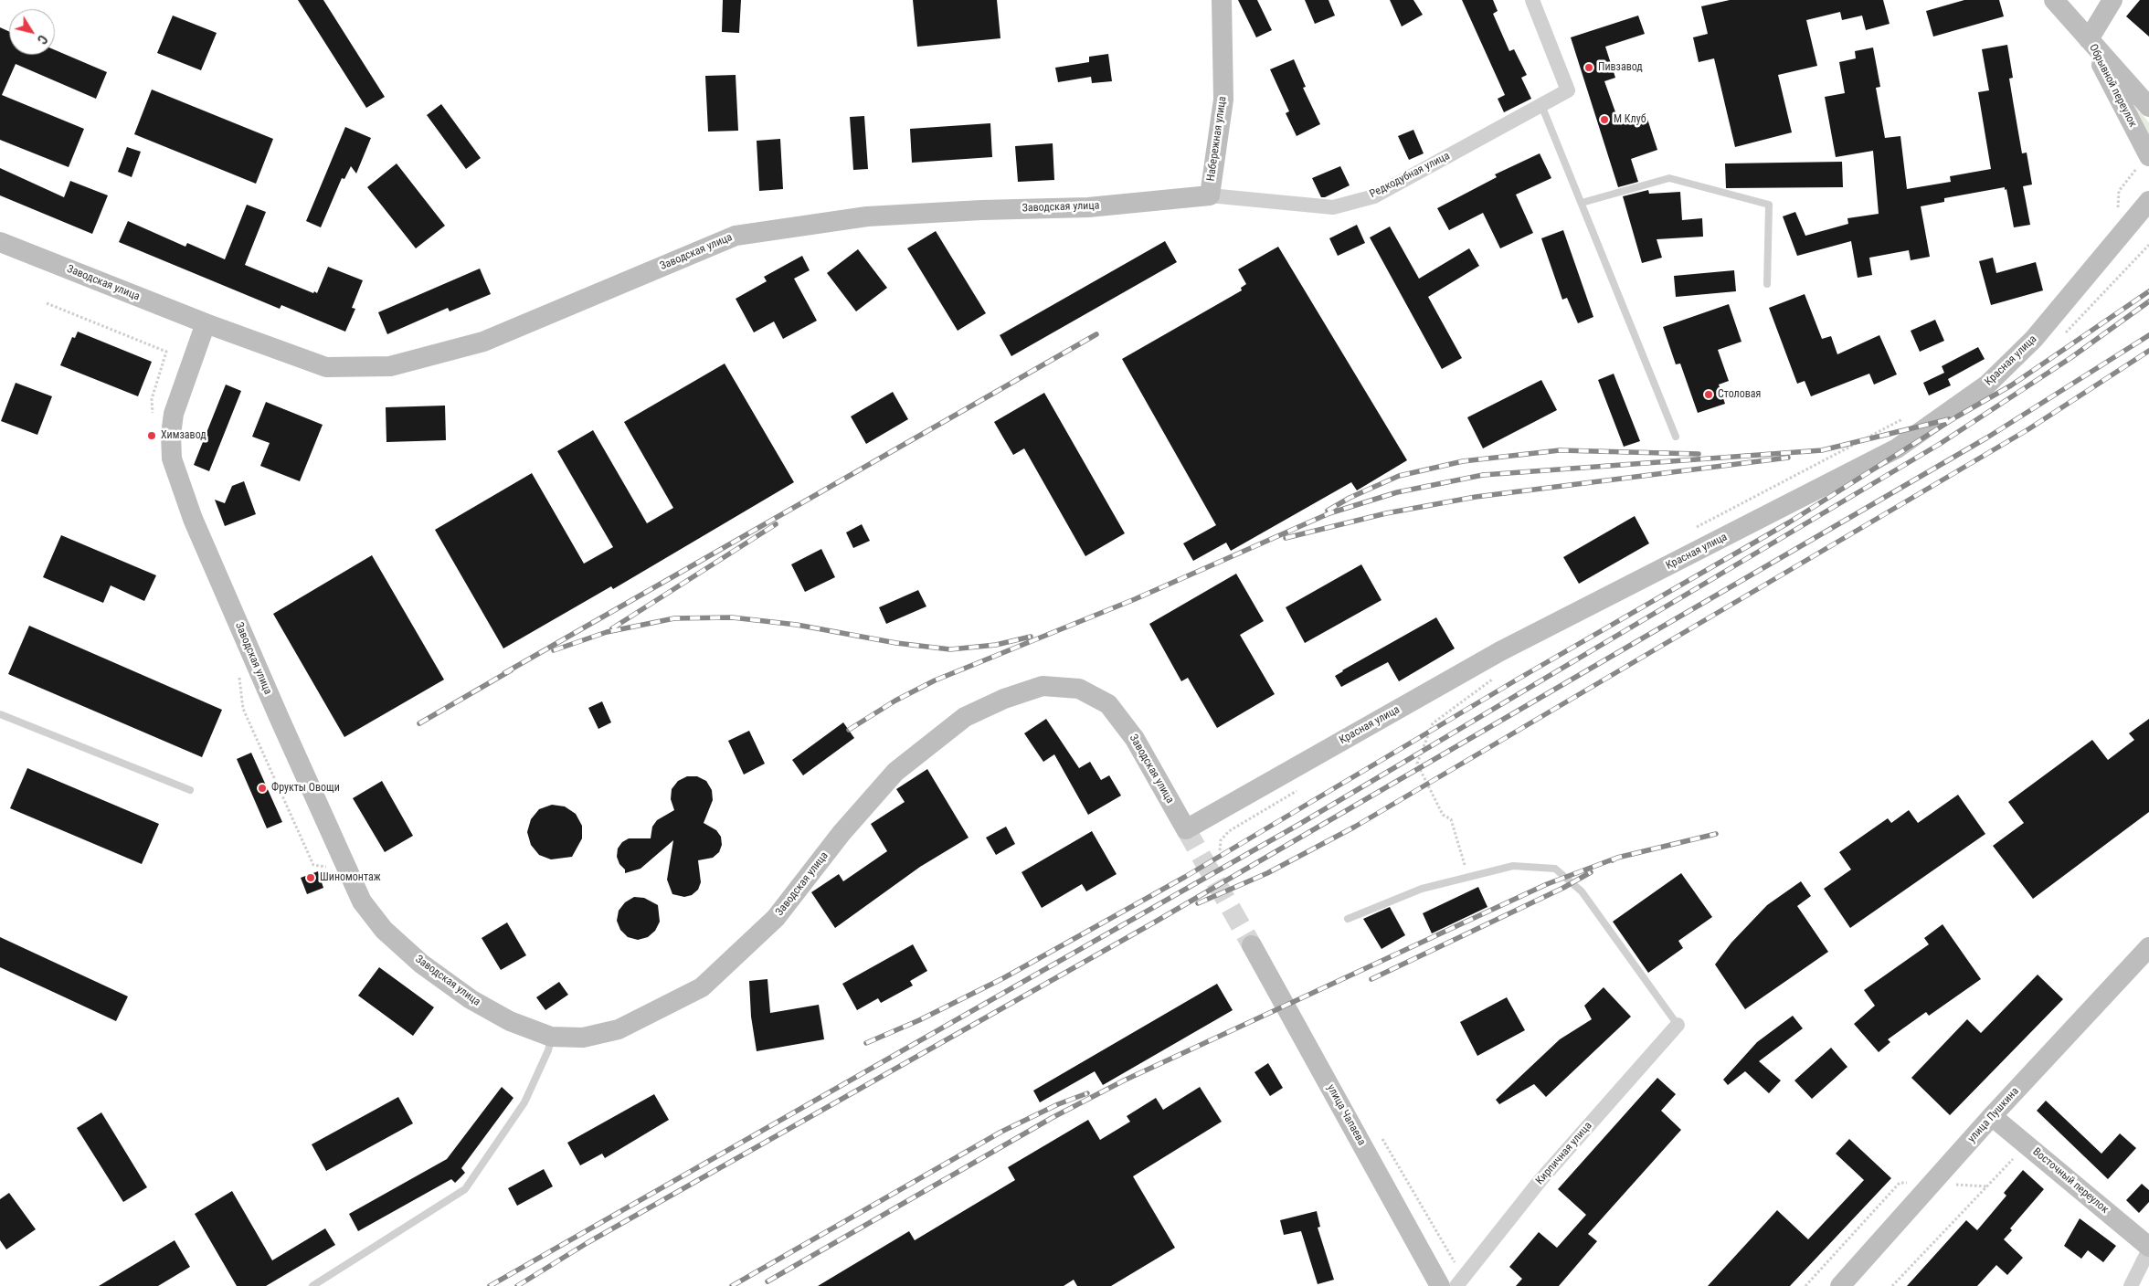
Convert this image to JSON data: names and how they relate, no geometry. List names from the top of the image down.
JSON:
{
  "streets": {
    "main road": [
      "Обрывной переулок",
      "Набережная улица",
      "Заводская улица",
      "Красная улица",
      "улица Чапаева",
      "улица Пушкина",
      "Восточный переулок"
    ],
    "street": ["Редкодубная улица", "Кирпичная улица"]
  },
  "crossings": [
    ["Набережная улица", "Редкодубная улица"],
    ["Набережная улица", "Заводская улица"],
    ["Редкодубная улица", "Заводская улица"],
    ["Заводская улица", "Красная улица"],
    ["улица Пушкина", "Восточный переулок"]
  ],
  "places": [
    "Пивзавод",
    "М Клуб",
    "Столовая",
    "Химзавод",
    "Фрукты Овощи",
    "Шиномонтаж"
  ],
  "north": "bottom right"
}
